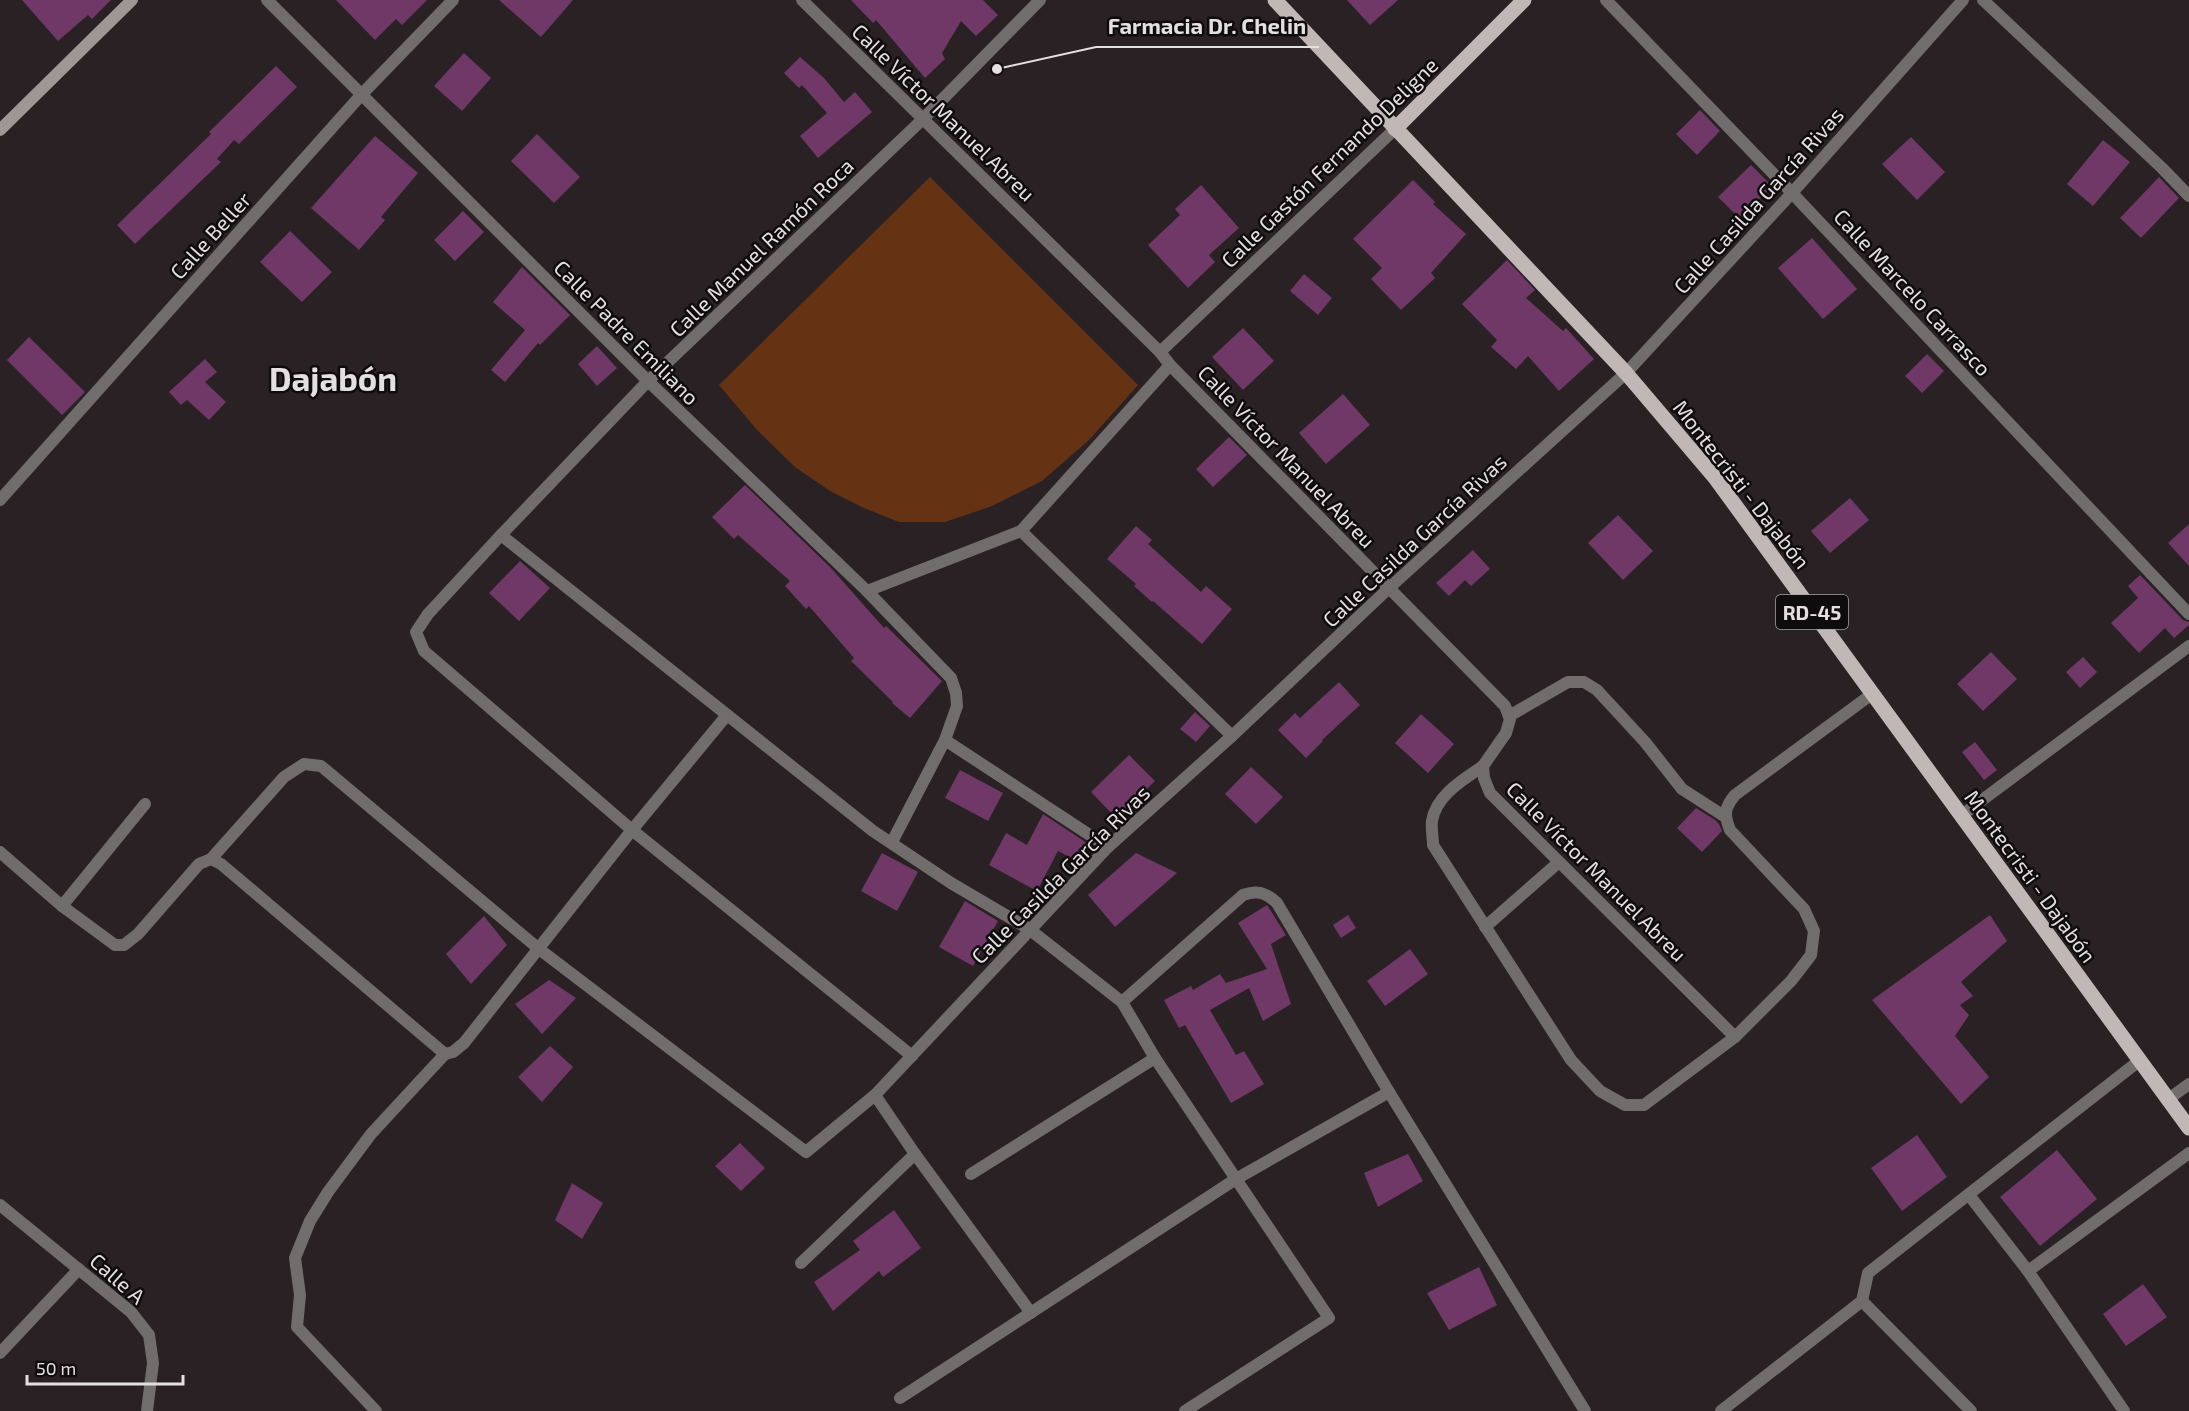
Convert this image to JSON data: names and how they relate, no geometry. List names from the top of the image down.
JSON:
{
  "streets": {
    "main road": ["Calle Gastón Fernando Deligne", "Montecristi - Dajabón", "RD-45"],
    "street": [
      "Calle Víctor Manuel Abreu",
      "Calle Casilda García Rivas",
      "Calle Beller",
      "Calle Manuel Ramón Roca",
      "Calle Marcelo Carrasco",
      "Calle Padre Emiliano",
      "Calle A"
    ]
  },
  "crossings": [
    ["Calle Víctor Manuel Abreu", "Calle Gastón Fernando Deligne"],
    ["Calle Víctor Manuel Abreu", "Calle Casilda García Rivas"],
    ["Calle Víctor Manuel Abreu", "Calle Manuel Ramón Roca"],
    ["Calle Gastón Fernando Deligne", "Montecristi - Dajabón"],
    ["Calle Gastón Fernando Deligne", "RD-45"],
    ["Calle Casilda García Rivas", "Calle Marcelo Carrasco"],
    ["Calle Casilda García Rivas", "Montecristi - Dajabón"],
    ["Calle Beller", "Calle Padre Emiliano"],
    ["Calle Manuel Ramón Roca", "Calle Padre Emiliano"],
    ["Montecristi - Dajabón", "RD-45"]
  ],
  "districts": ["Dajabón"],
  "places": ["Farmacia Dr. Chelin"],
  "scale_bar": "50 m"
}
